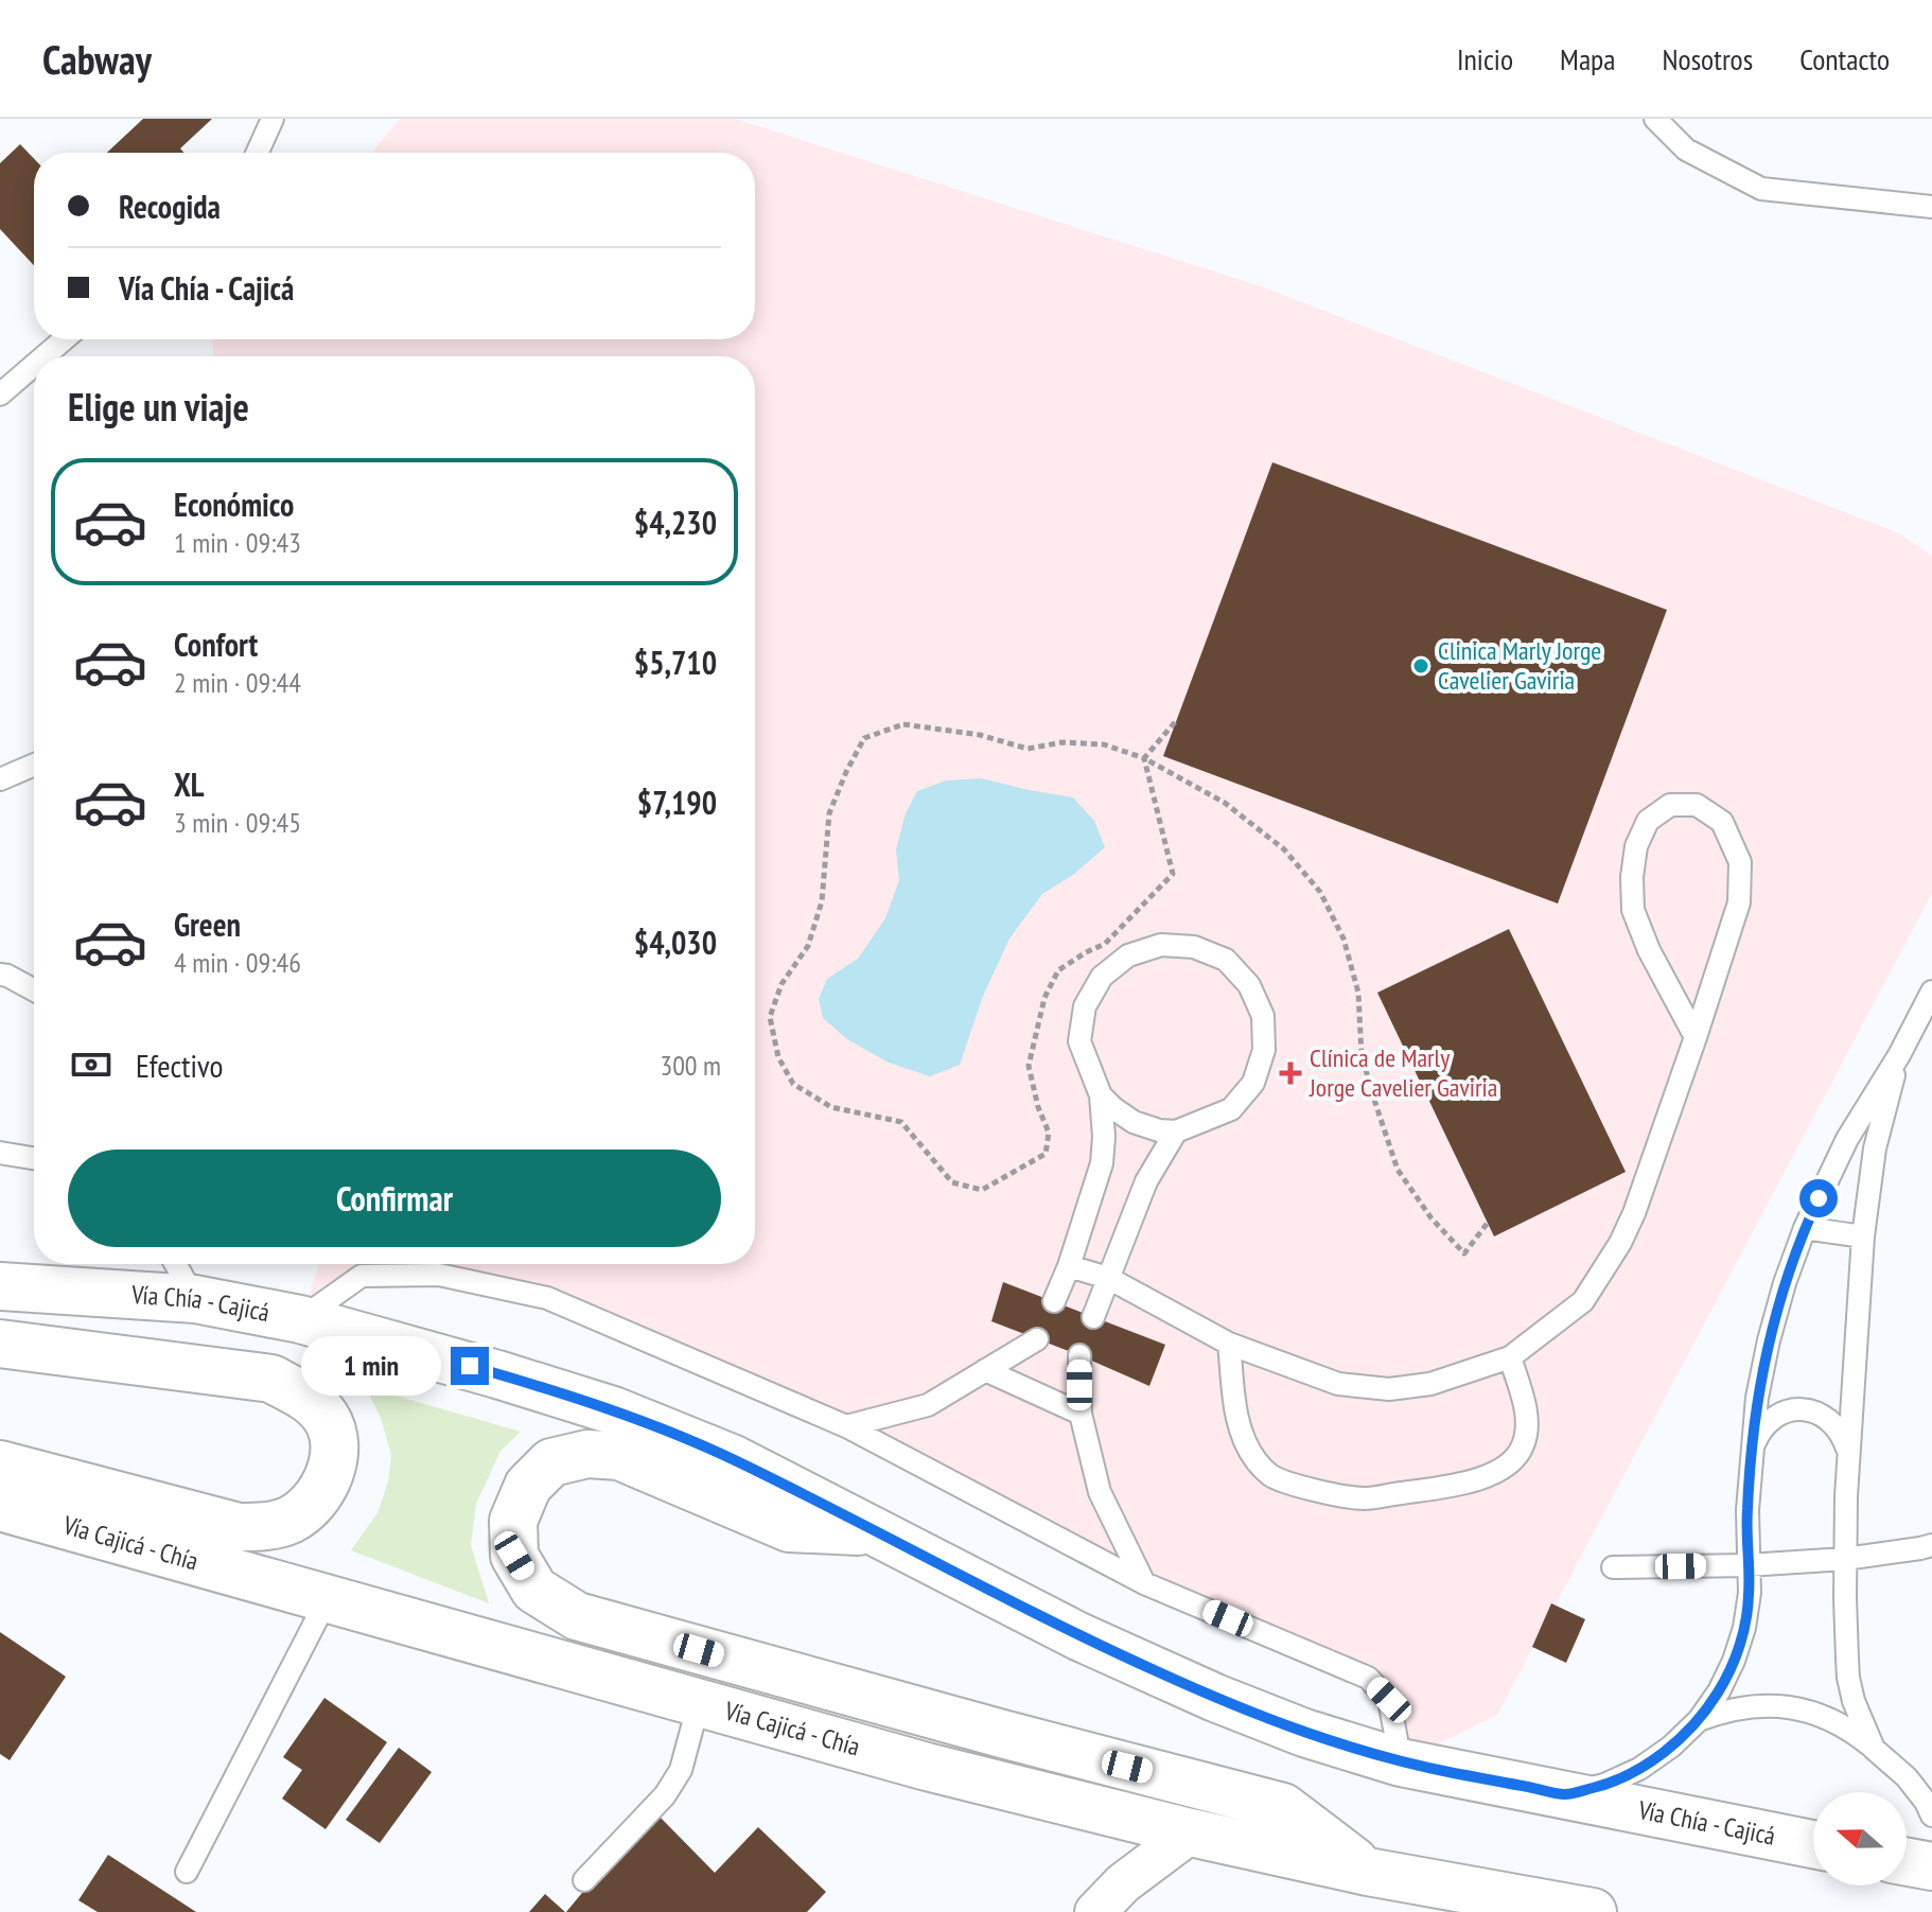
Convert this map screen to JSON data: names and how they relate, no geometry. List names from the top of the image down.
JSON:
{
  "streets": {
    "highway": ["Vía Chía - Cajicá", "Vía Cajicá - Chía"]
  },
  "places": {
    "other": ["Clinica Marly Jorge Cavelier Gaviria"],
    "health": ["Clínica de Marly Jorge Cavelier Gaviria"]
  },
  "north": "left",
  "page": {
    "header": "Cabway",
    "nav": [
      "Inicio",
      "Mapa",
      "Nosotros",
      "Contacto"
    ],
    "banner": ["Recogida", "Vía Chía - Cajicá"],
    "heading": "Elige un viaje",
    "list": [
      {
        "name": "Económico",
        "note": "1 min · 09:43",
        "value": "$4,230"
      },
      {
        "name": "Confort",
        "note": "2 min · 09:44",
        "value": "$5,710"
      },
      {
        "name": "XL",
        "note": "3 min · 09:45",
        "value": "$7,190"
      },
      {
        "name": "Green",
        "note": "4 min · 09:46",
        "value": "$4,030"
      }
    ],
    "pay": ["Efectivo", "300 m"],
    "buttons": "Confirmar",
    "bubble": "1 min"
  }
}
